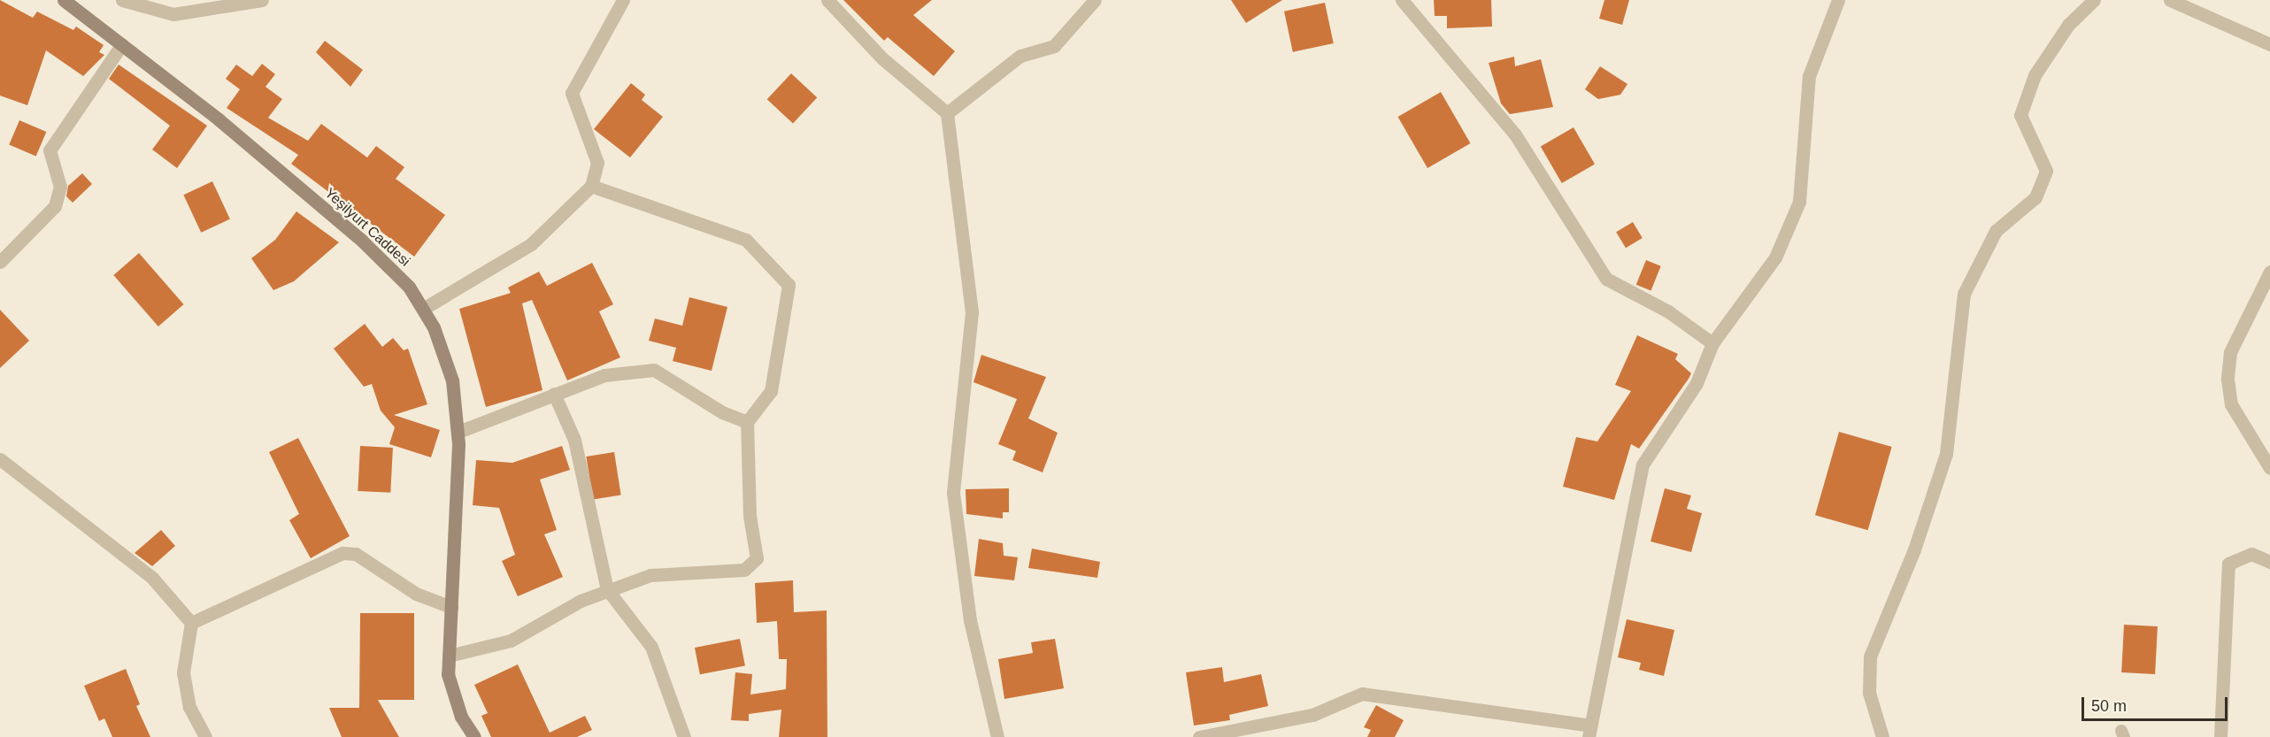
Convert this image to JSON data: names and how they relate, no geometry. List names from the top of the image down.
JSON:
{
  "streets": {
    "main road": ["Yeşilyurt Caddesi"]
  },
  "scale_bar": "50 m"
}
